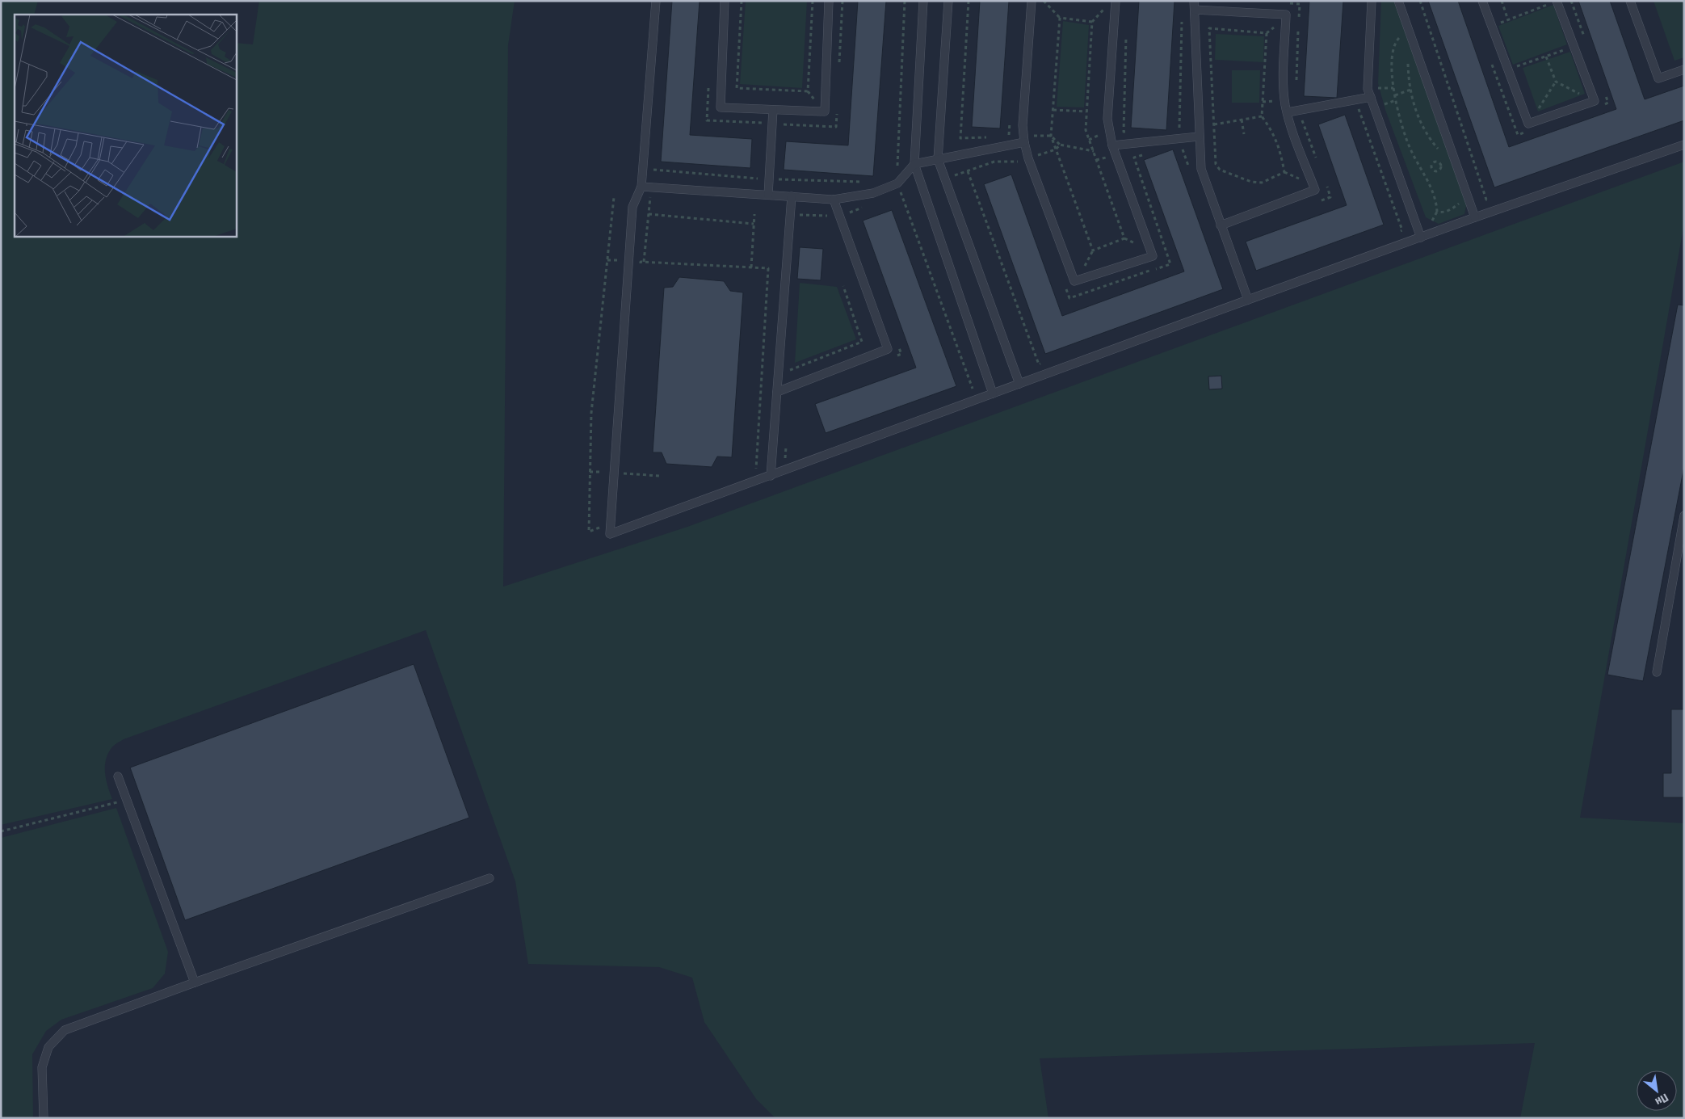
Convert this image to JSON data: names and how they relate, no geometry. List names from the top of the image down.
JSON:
{
  "north": "bottom right"
}
